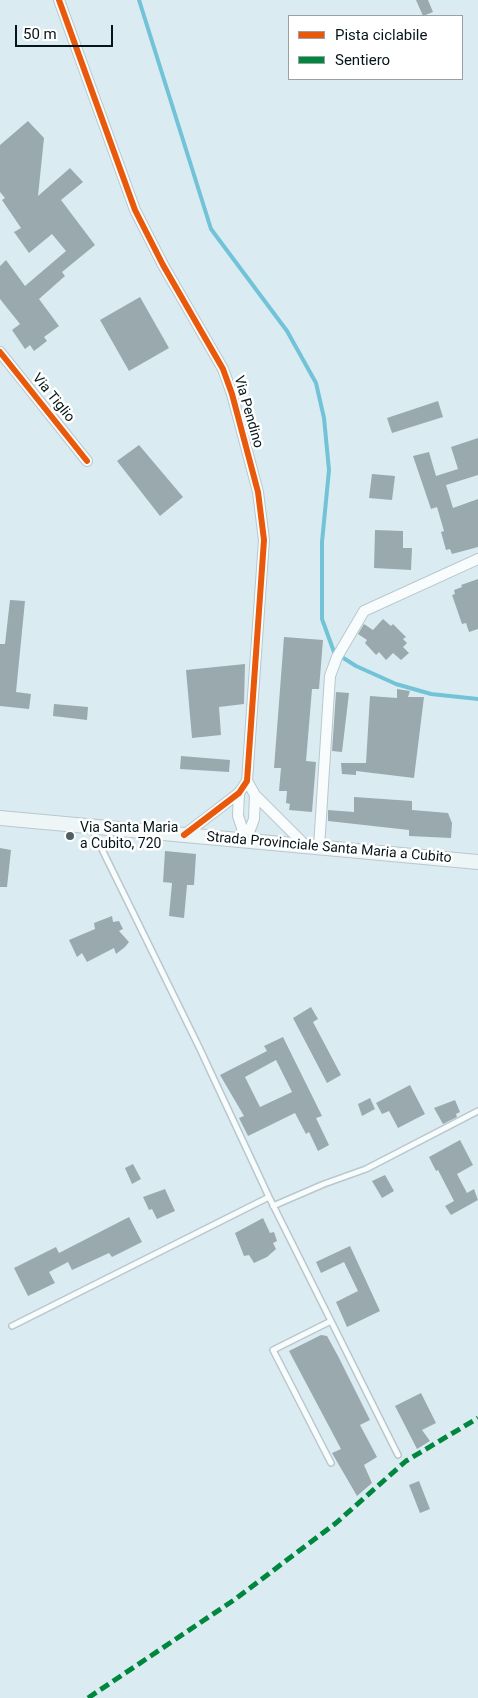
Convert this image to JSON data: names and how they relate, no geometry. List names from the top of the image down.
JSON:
{
  "streets": {
    "main road": ["Strada Provinciale Santa Maria a Cubito"],
    "street": ["Via Tiglio", "Via Pendino"]
  },
  "crossings": [
    ["Via Pendino", "Strada Provinciale Santa Maria a Cubito"]
  ],
  "places": ["Via Santa Maria a Cubito, 720"],
  "legend": ["Pista ciclabile", "Sentiero"],
  "scale_bar": "50 m"
}
